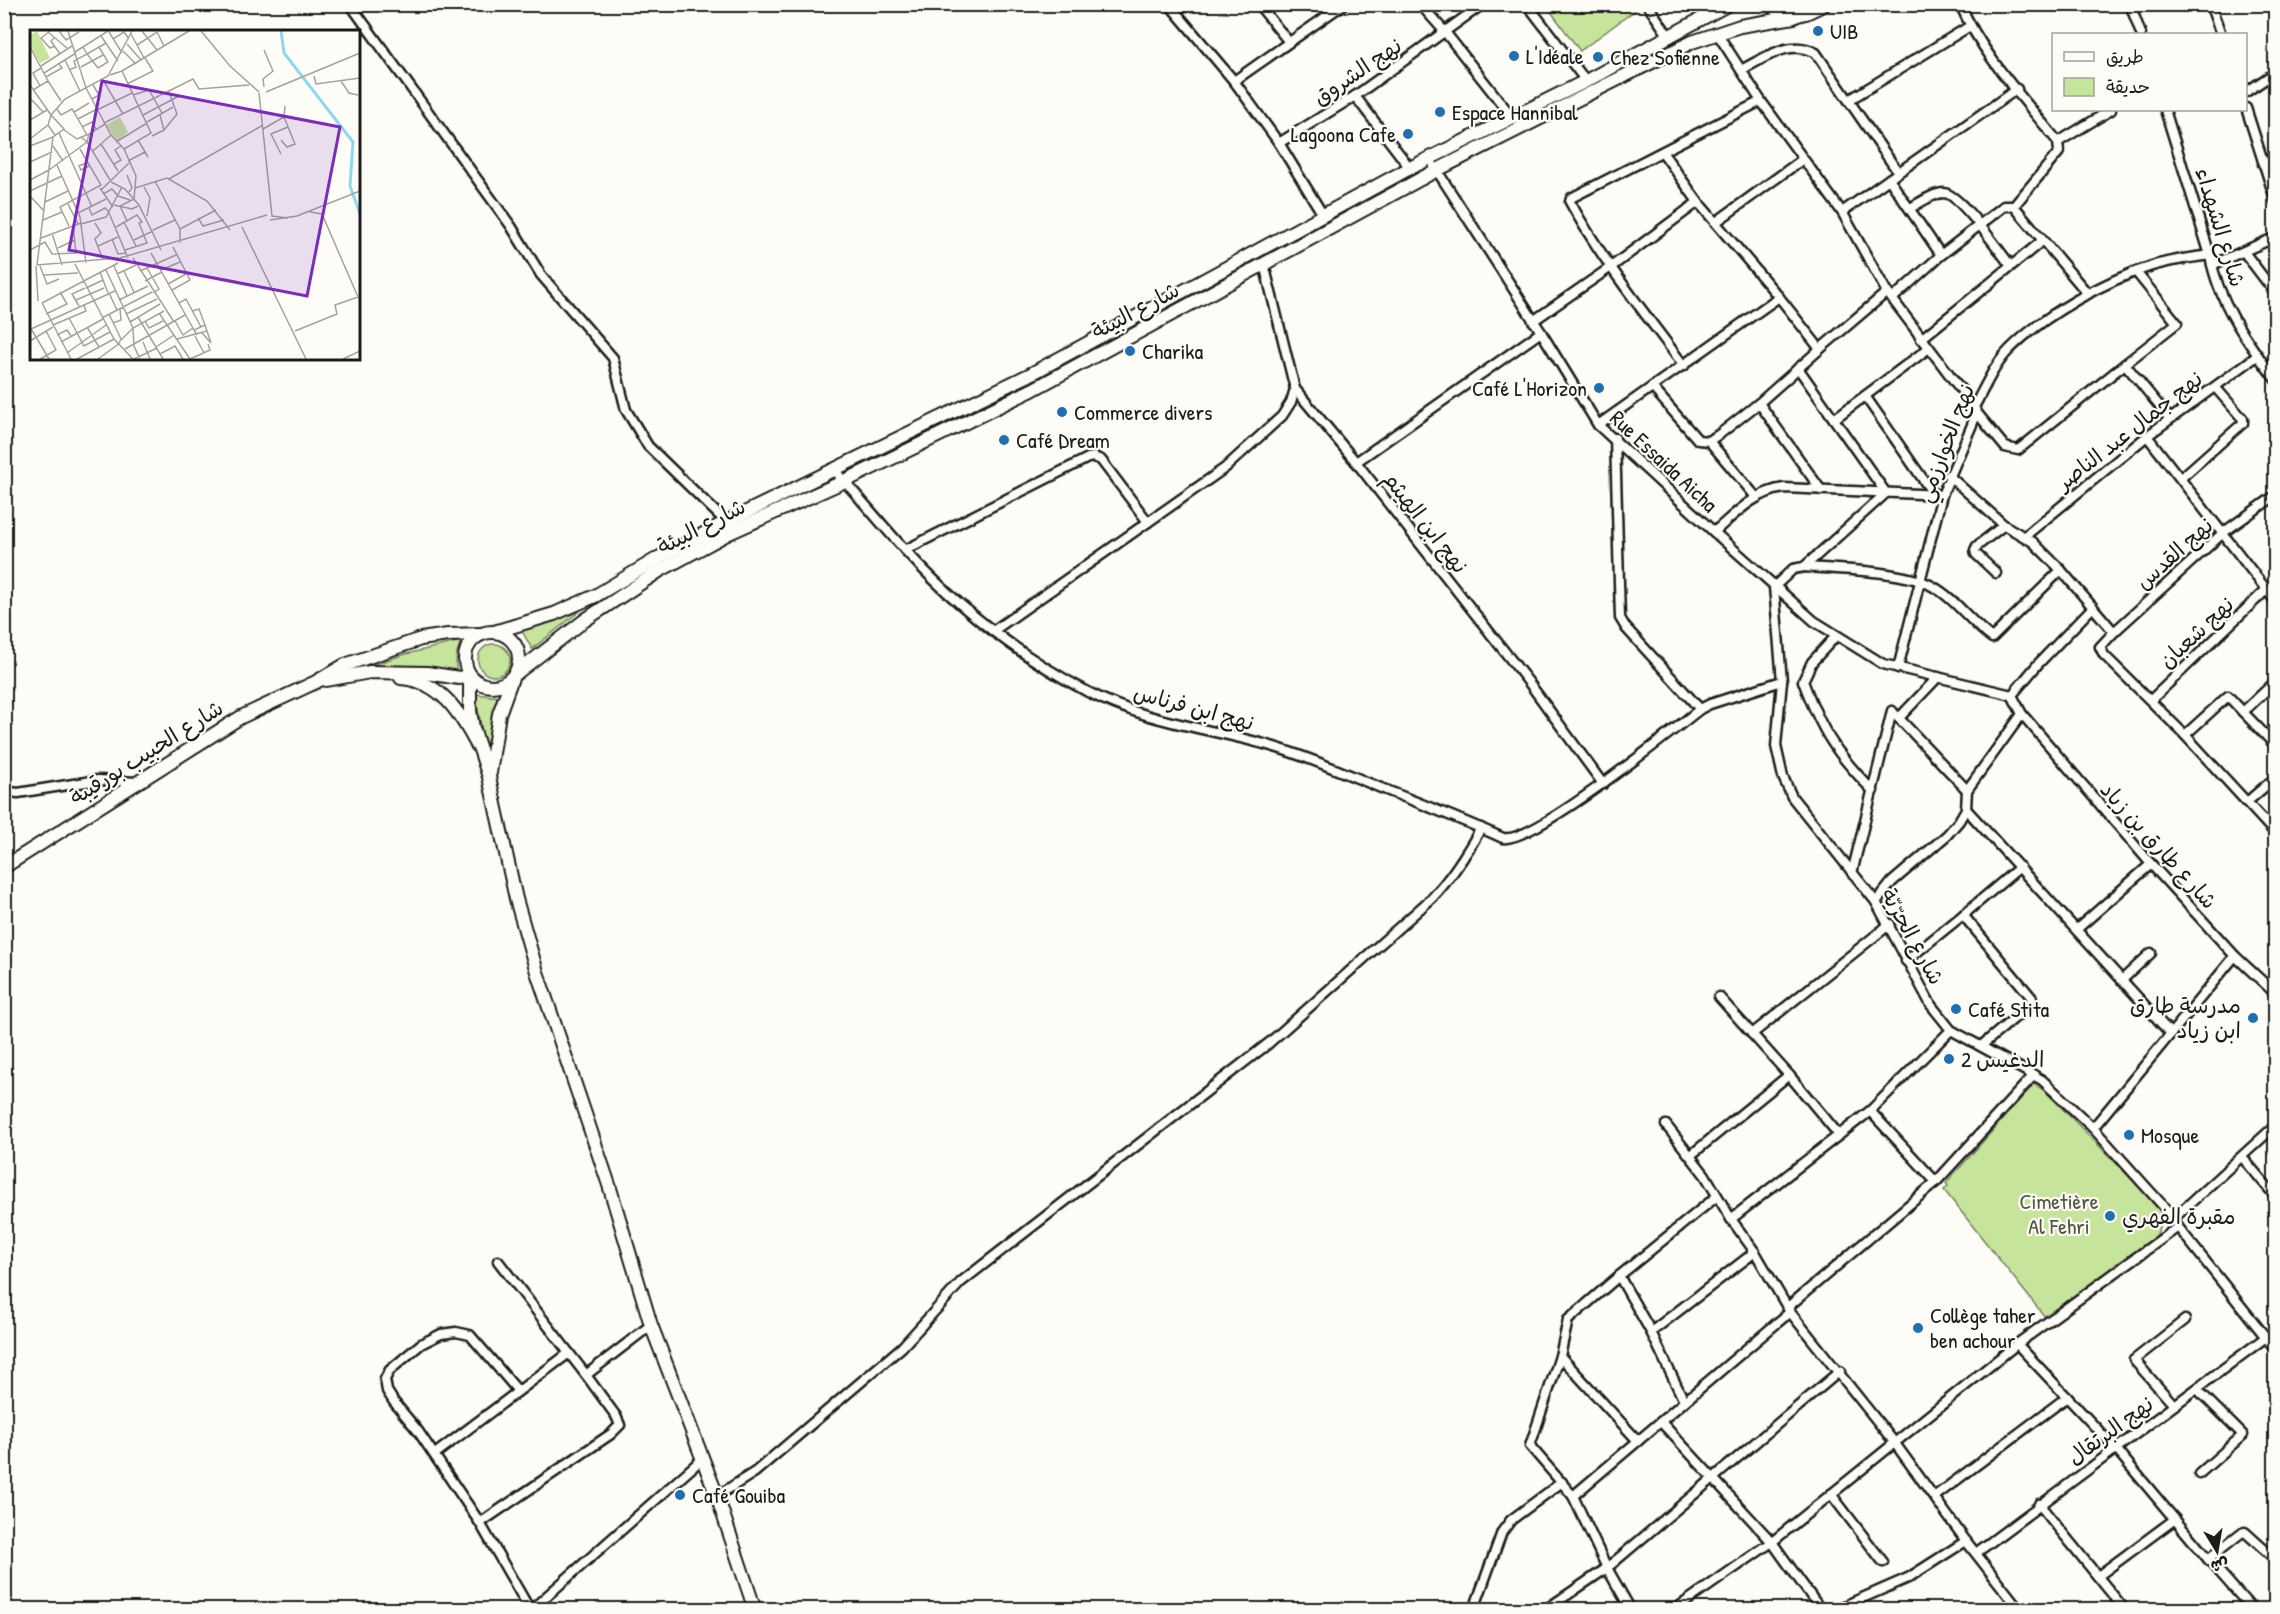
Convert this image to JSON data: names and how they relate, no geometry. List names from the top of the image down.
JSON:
{
  "streets": {
    "main road": ["شارع البيئة", "شارع الحبيب بورقيبة"],
    "street": [
      "نهج الشروق",
      "شارع الشهداء",
      "نهج جمال عبد الناصر",
      "نهج الخوارزمي",
      "Rue Essaida Aicha",
      "نهج ابن الهيثم",
      "نهج القدس",
      "نهج شعبان",
      "نهج ابن فرناس",
      "شارع طارق بن زياد",
      "شارع الحرّيّة",
      "نهج البرتقال"
    ]
  },
  "crossings": [
    ["شارع الشهداء", "نهج جمال عبد الناصر"],
    ["شارع الشهداء", "نهج الخوارزمي"],
    ["شارع البيئة", "Rue Essaida Aicha"],
    ["شارع البيئة", "نهج ابن الهيثم"],
    ["شارع البيئة", "نهج ابن فرناس"],
    ["شارع البيئة", "شارع الحبيب بورقيبة"],
    ["نهج الخوارزمي", "Rue Essaida Aicha"],
    ["Rue Essaida Aicha", "شارع طارق بن زياد"],
    ["Rue Essaida Aicha", "شارع الحرّيّة"],
    ["نهج ابن الهيثم", "نهج ابن فرناس"],
    ["نهج القدس", "نهج شعبان"],
    ["شارع الحرّيّة", "نهج البرتقال"]
  ],
  "parks": ["Cimetière Al Fehri"],
  "places": [
    "UIB",
    "L'Idéale",
    "Chez Sofienne",
    "Espace Hannibal",
    "Lagoona Cafe",
    "Charika",
    "Café L'Horizon",
    "Commerce divers",
    "Café Dream",
    "Café Stita",
    "مدرسة طارق ابن زياد",
    "الدغيس 2",
    "Mosque",
    "مقبرة الفهري",
    "Collège taher ben achour",
    "Café Gouiba"
  ],
  "legend": ["طريق", "حديقة"],
  "north": "bottom"
}
